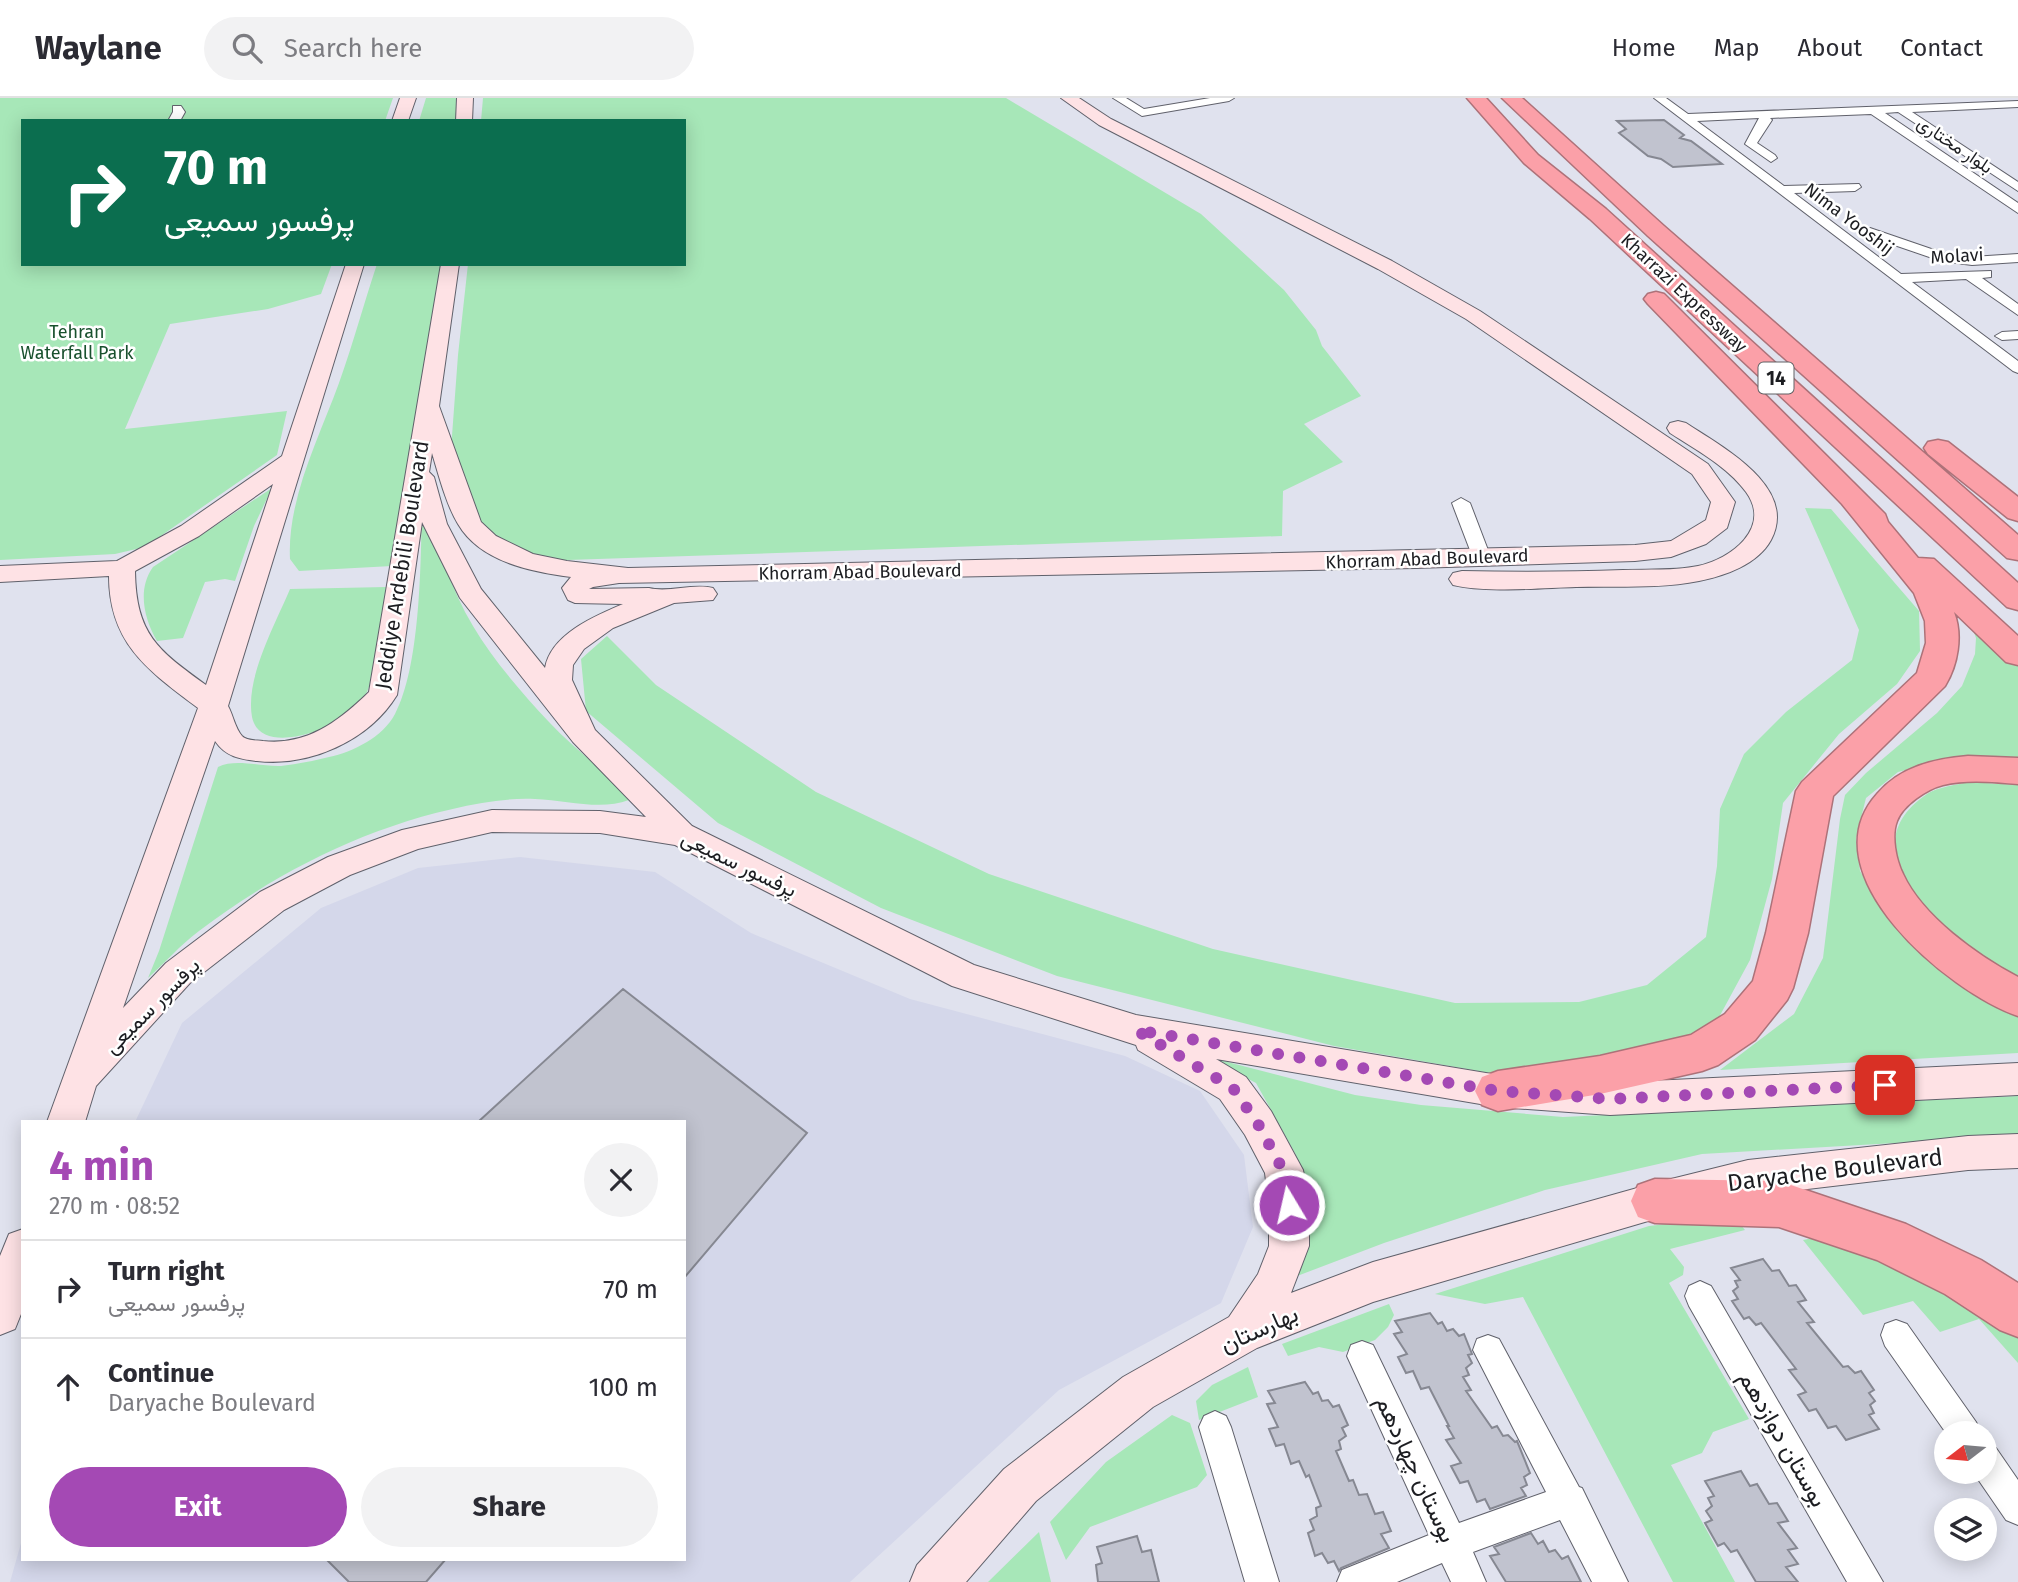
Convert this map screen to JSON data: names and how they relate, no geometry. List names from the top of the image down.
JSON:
{
  "streets": {
    "highway": ["Kharrazi Expressway", "14"],
    "street": [
      "بلوار مختاری",
      "Nima Yooshij",
      "Molavi",
      "Khorram Abad Boulevard",
      "Jeddiye Ardebili Boulevard",
      "پرفسور سمیعی",
      "Daryache Boulevard",
      "بهارستان",
      "بوستان دوازدهم",
      "بوستان چهاردهم"
    ]
  },
  "crossings": [
    ["Nima Yooshij", "Molavi"],
    ["Khorram Abad Boulevard", "Jeddiye Ardebili Boulevard"],
    ["Daryache Boulevard", "بهارستان"]
  ],
  "parks": ["Tehran Waterfall Park"],
  "north": "left",
  "page": {
    "header": "Waylane",
    "search": "Search here",
    "nav": [
      "Home",
      "Map",
      "About",
      "Contact"
    ],
    "turn": ["70 m", "پرفسور سمیعی"],
    "heading": ["4 min", "270 m · 08:52"],
    "list": [
      {
        "name": "Turn right",
        "note": "پرفسور سمیعی",
        "value": "70 m"
      },
      {
        "name": "Continue",
        "note": "Daryache Boulevard",
        "value": "100 m"
      }
    ],
    "buttons": ["Exit", "Share"]
  }
}
